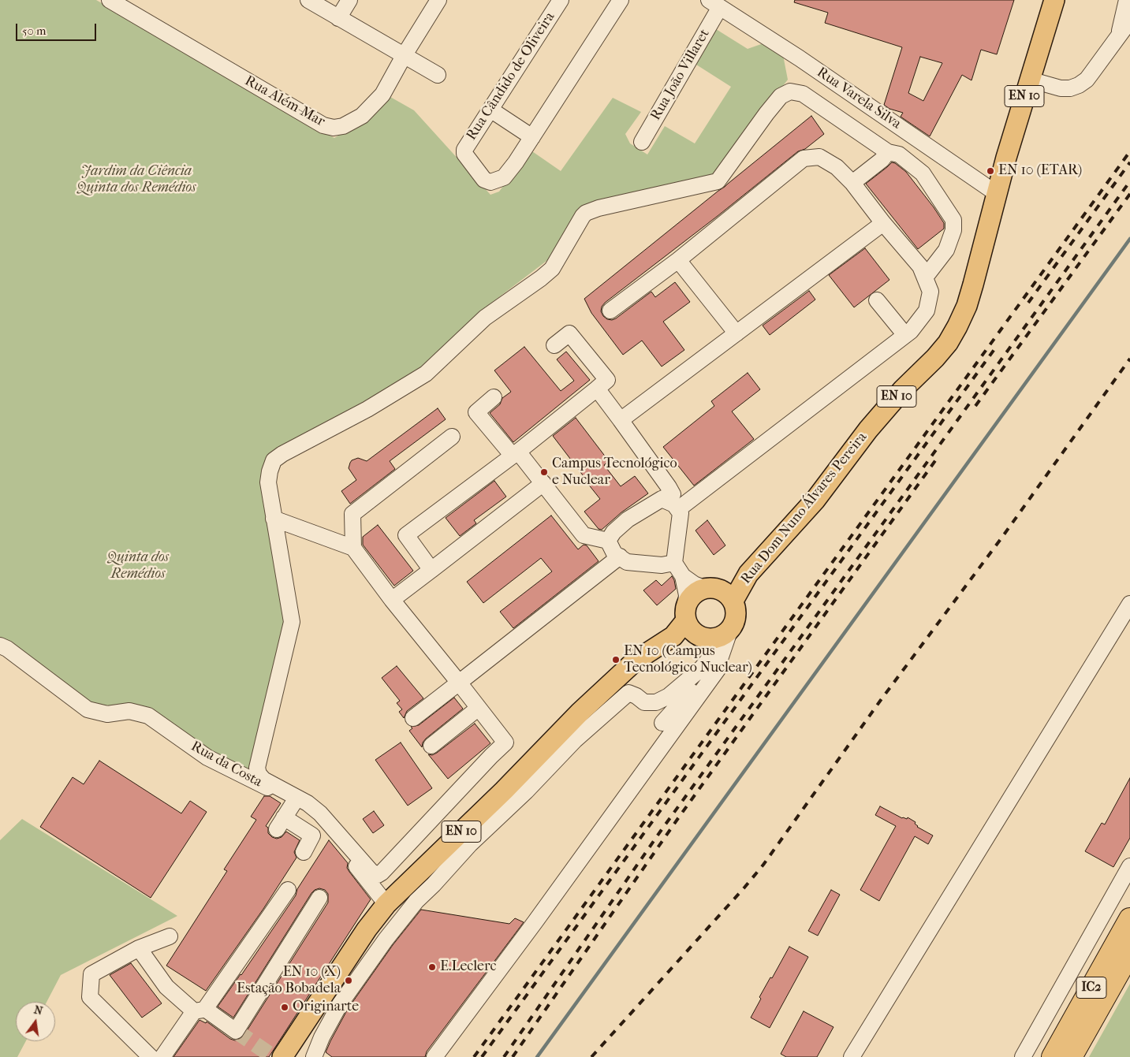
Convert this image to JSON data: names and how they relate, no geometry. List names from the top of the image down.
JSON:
{
  "streets": {
    "highway": ["IC2"],
    "main road": ["EN 10", "Rua Dom Nuno Álvares Pereira"],
    "street": [
      "Rua João Villaret",
      "Rua Cândido de Oliveira",
      "Rua Varela Silva",
      "Rua Além-Mar",
      "Rua da Costa"
    ]
  },
  "crossings": [
    ["Rua João Villaret", "Rua Varela Silva"],
    ["EN 10", "Rua Varela Silva"],
    ["EN 10", "Rua Dom Nuno Álvares Pereira"],
    ["EN 10", "Rua da Costa"],
    ["Rua Varela Silva", "Rua Dom Nuno Álvares Pereira"]
  ],
  "parks": ["Jardim da Ciência Quinta dos Remédios", "Quinta dos Remédios"],
  "places": [
    "EN 10 (ETAR)",
    "Campus Tecnológico e Nuclear",
    "EN 10 (Campus Tecnológico Nuclear)",
    "E.Leclerc",
    "EN 10 (X) Estação Bobadela",
    "Originarte"
  ],
  "scale_bar": "50 m",
  "north": "top"
}
